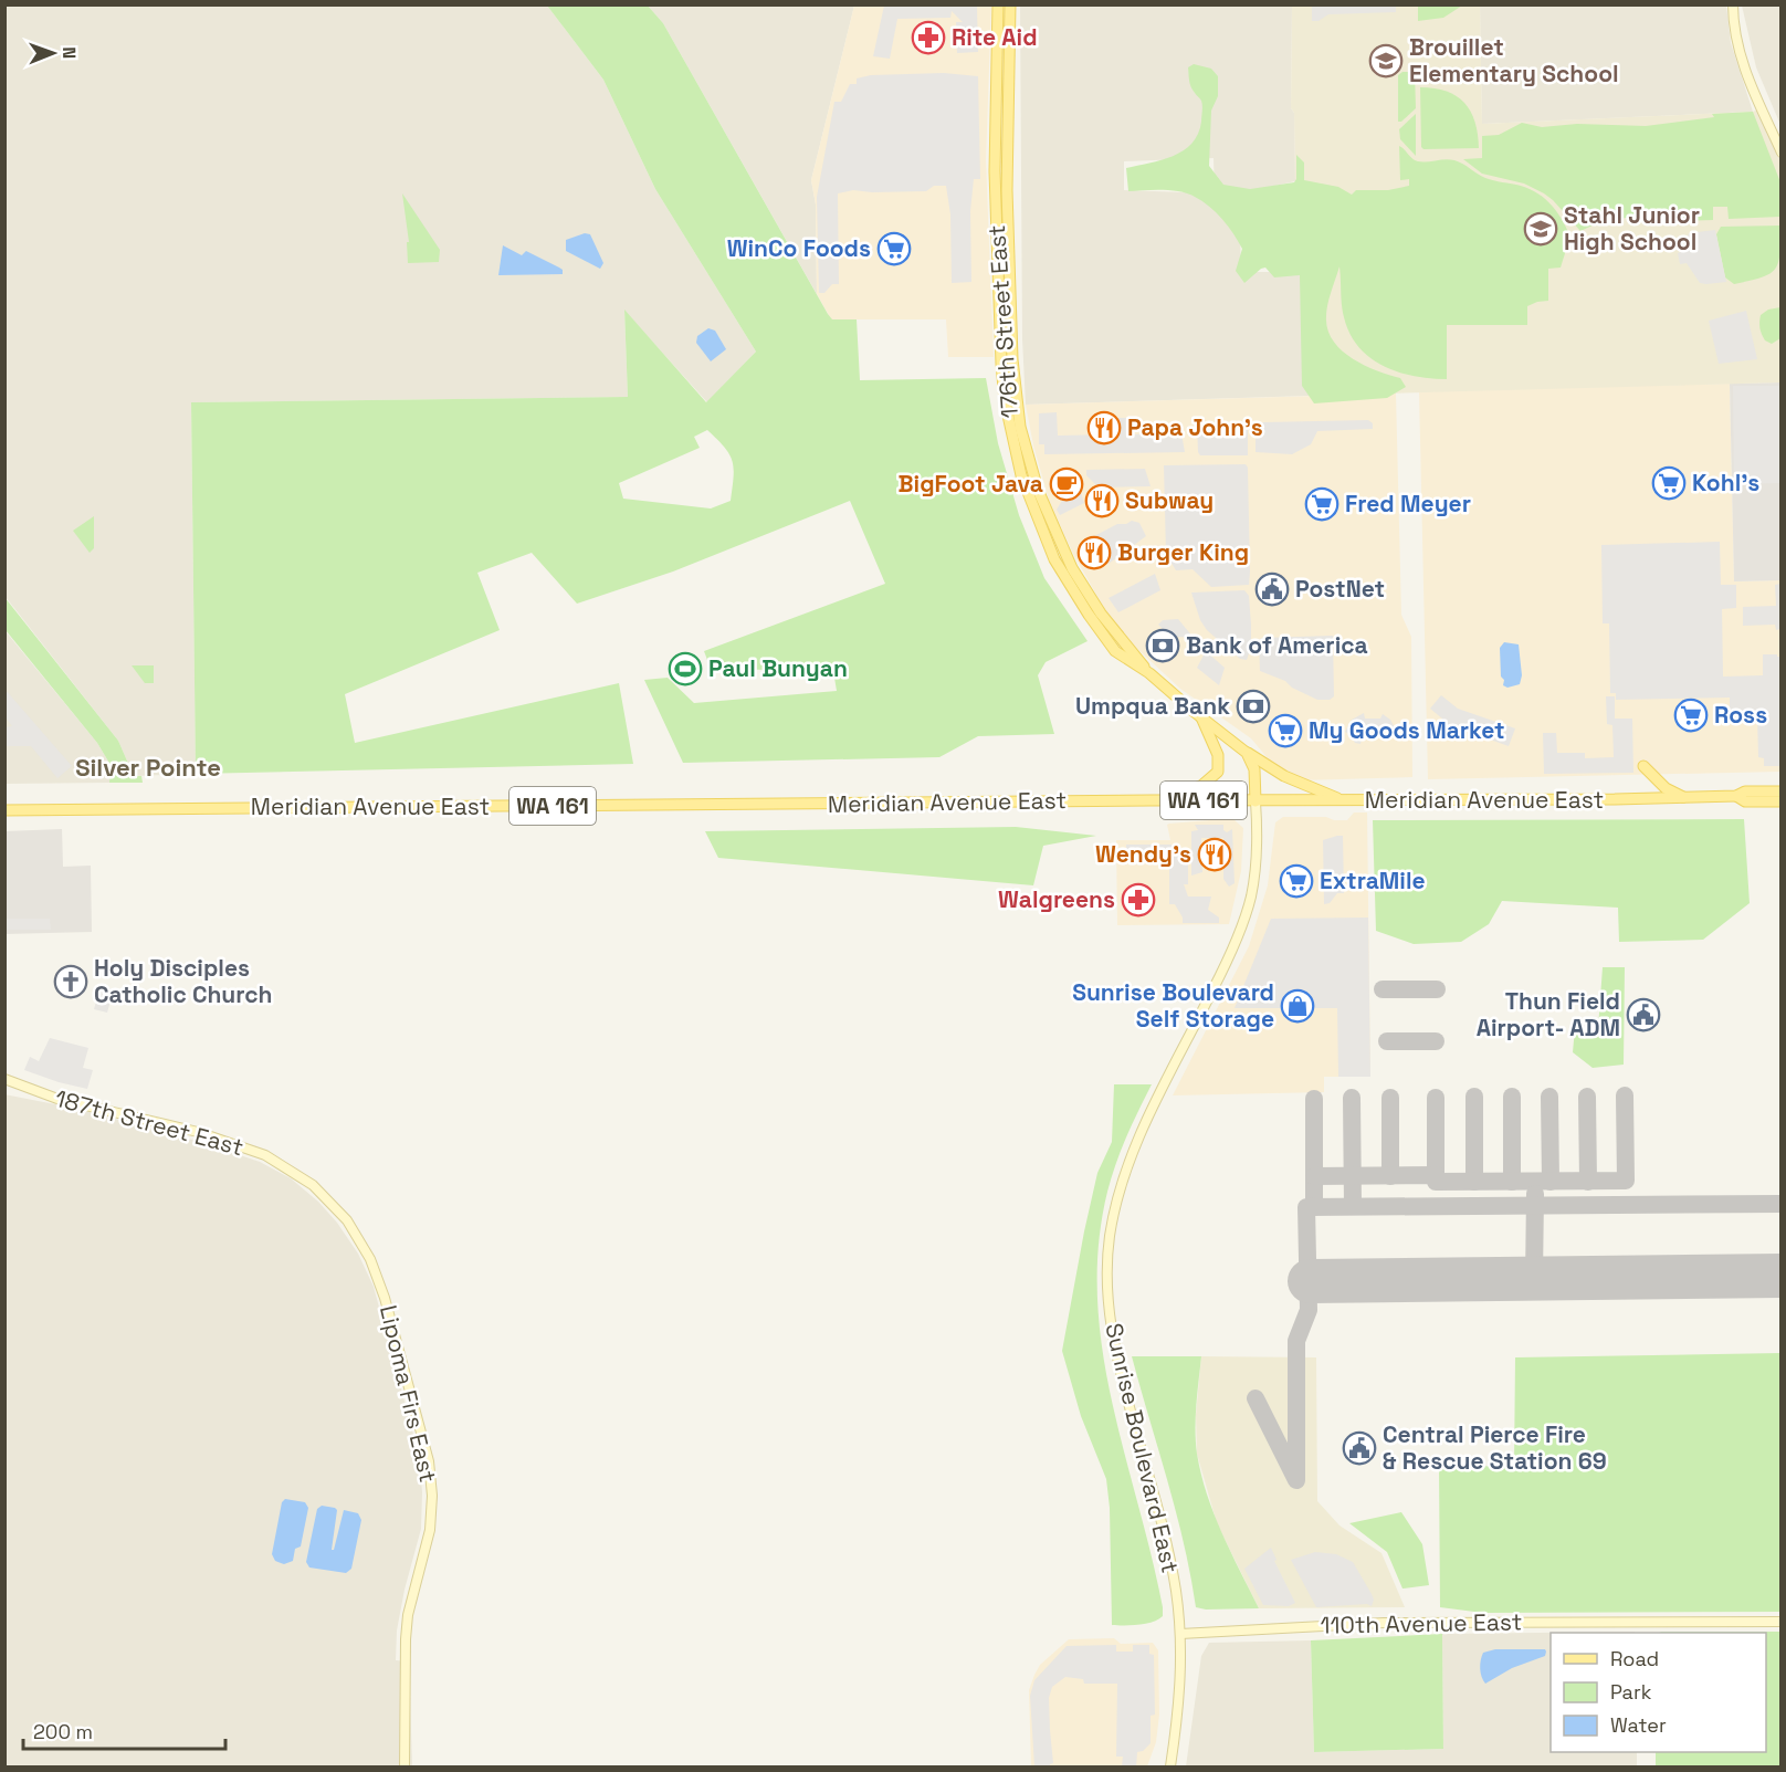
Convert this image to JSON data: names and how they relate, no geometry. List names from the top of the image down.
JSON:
{
  "streets": {
    "main road": ["176th Street East", "WA 161", "Meridian Avenue East"],
    "street": [
      "187th Street East",
      "Lipoma Firs East",
      "Sunrise Boulevard East",
      "110th Avenue East"
    ]
  },
  "crossings": [
    ["176th Street East", "Meridian Avenue East"],
    ["Meridian Avenue East", "Sunrise Boulevard East"],
    ["187th Street East", "Lipoma Firs East"],
    ["Sunrise Boulevard East", "110th Avenue East"]
  ],
  "districts": ["Silver Pointe"],
  "places": {
    "pharmacy": ["Rite Aid", "Walgreens"],
    "school or university": ["Brouillet Elementary School", "Stahl Junior High School"],
    "supermarket": [
      "WinCo Foods",
      "Kohl's",
      "Fred Meyer",
      "Ross",
      "My Goods Market",
      "ExtraMile"
    ],
    "restaurant": [
      "Papa John's",
      "Subway",
      "Burger King",
      "Wendy's"
    ],
    "cafe": ["BigFoot Java"],
    "public building": ["PostNet", "Thun Field Airport- ADM", "Central Pierce Fire & Rescue Station 69"],
    "bank": ["Bank of America", "Umpqua Bank"],
    "sports": ["Paul Bunyan"],
    "church": ["Holy Disciples Catholic Church"],
    "shop": ["Sunrise Boulevard Self Storage"]
  },
  "legend": ["Road", "Park", "Water"],
  "scale_bar": "200 m",
  "north": "right"
}
